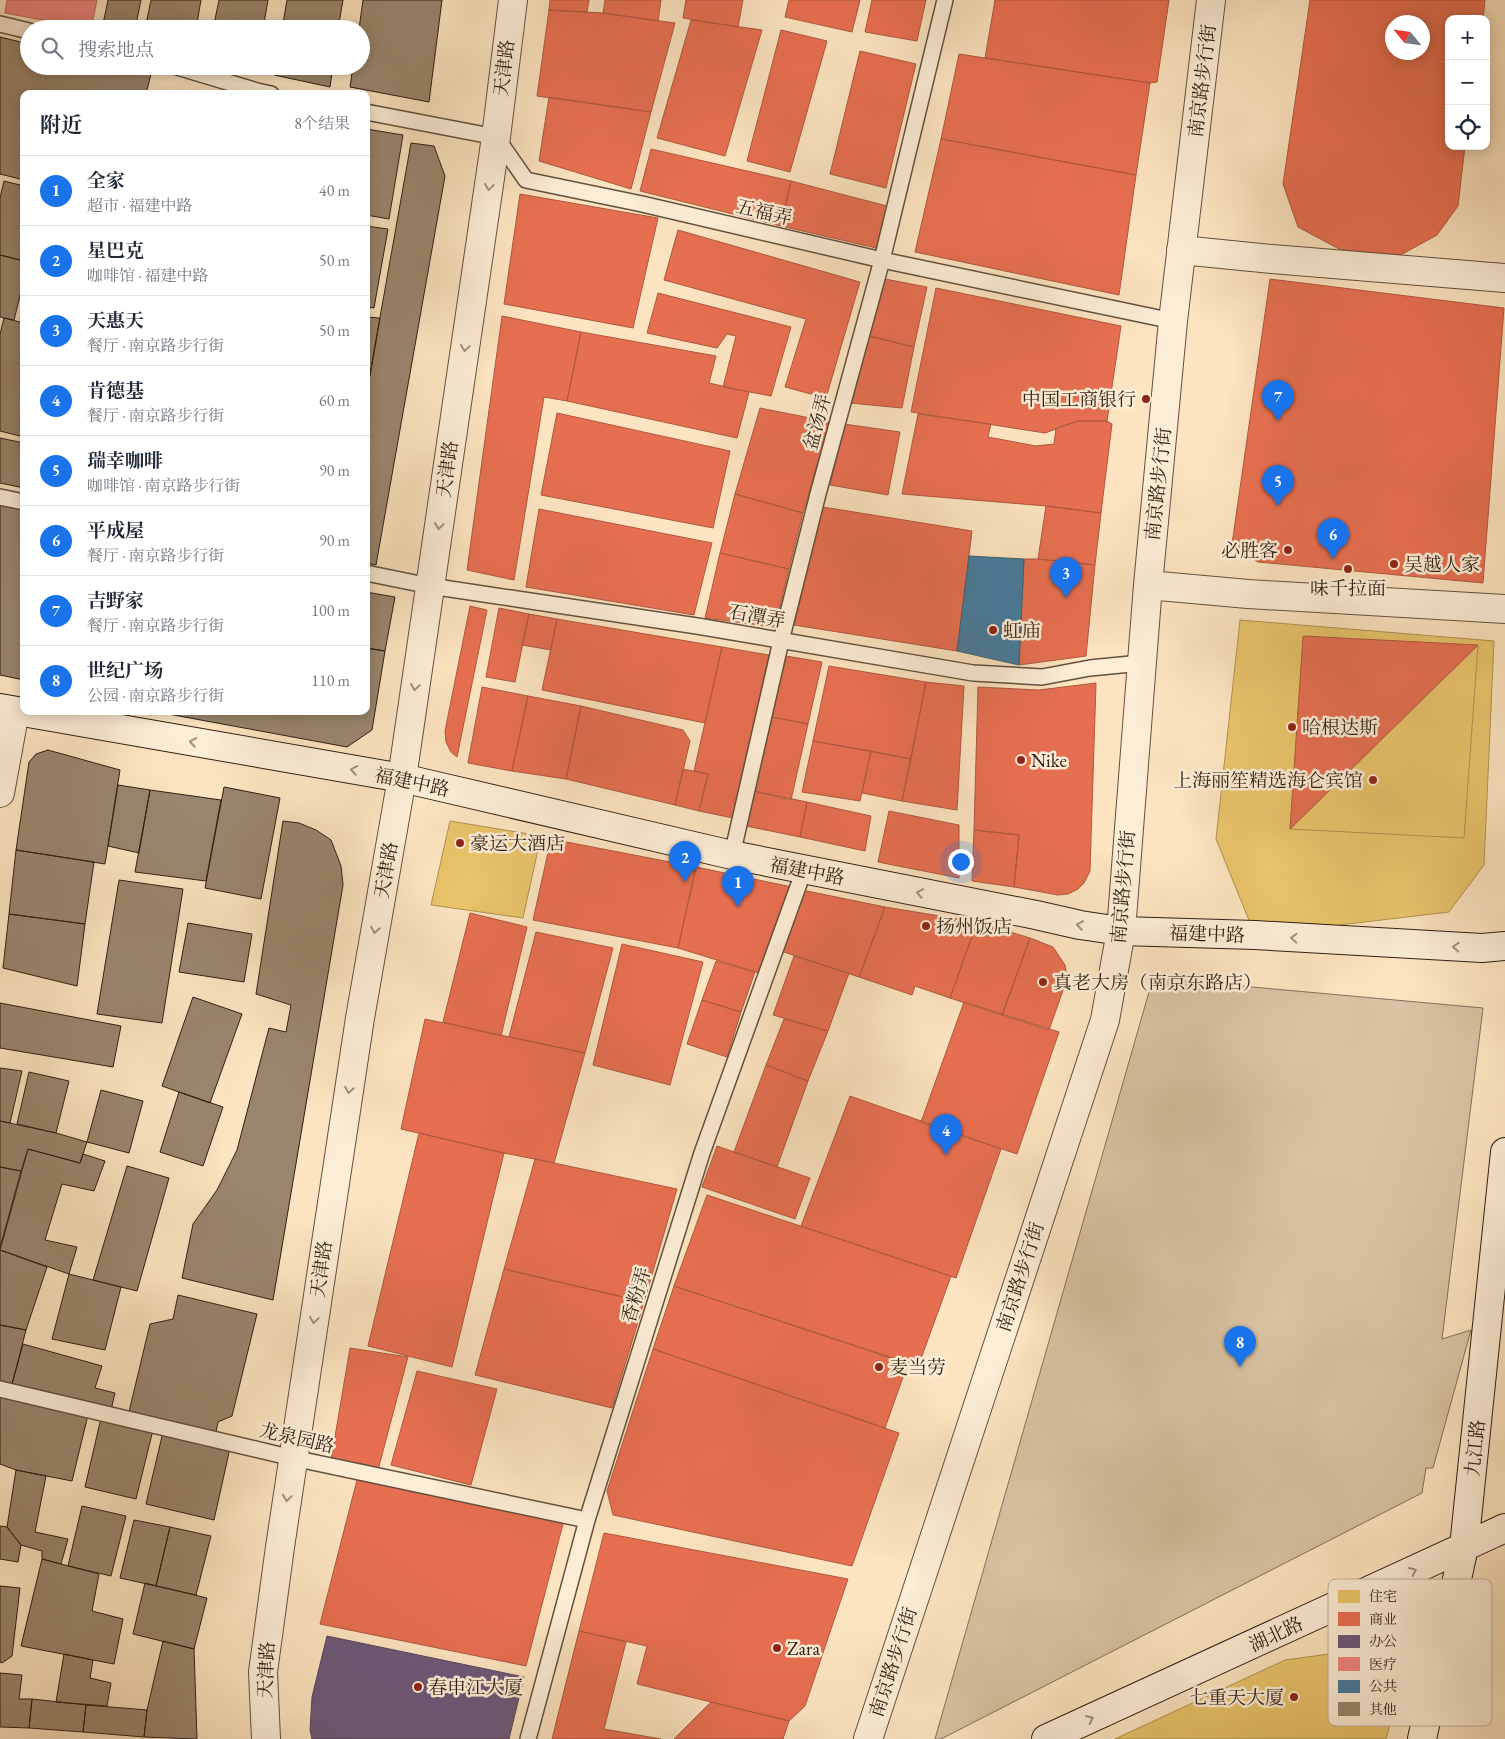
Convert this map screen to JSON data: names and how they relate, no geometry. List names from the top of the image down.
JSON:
{
  "streets": {
    "street": [
      "天津路",
      "南京路步行街",
      "福建中路",
      "九江路",
      "湖北路"
    ],
    "lane": [
      "五福弄",
      "盆汤弄",
      "石潭弄",
      "香粉弄",
      "龙泉园路"
    ]
  },
  "crossings": [
    ["天津路", "五福弄"],
    ["天津路", "石潭弄"],
    ["天津路", "福建中路"],
    ["天津路", "龙泉园路"],
    ["南京路步行街", "五福弄"],
    ["南京路步行街", "石潭弄"],
    ["南京路步行街", "福建中路"],
    ["五福弄", "盆汤弄"],
    ["盆汤弄", "石潭弄"],
    ["盆汤弄", "福建中路"],
    ["福建中路", "香粉弄"],
    ["香粉弄", "龙泉园路"],
    ["九江路", "湖北路"]
  ],
  "one_way": ["天津路", "福建中路", "湖北路"],
  "places": [
    "中国工商银行",
    "必胜客",
    "吴越人家",
    "味千拉面",
    "虹庙",
    "哈根达斯",
    "Nike",
    "上海丽笙精选海仑宾馆",
    "豪运大酒店",
    "扬州饭店",
    "真老大房（南京东路店）",
    "麦当劳",
    "Zara",
    "春申江大厦",
    "七重天大厦"
  ],
  "legend": [
    "住宅",
    "商业",
    "办公",
    "医疗",
    "公共",
    "其他"
  ],
  "north": "top left",
  "page": {
    "map_buttons": ["+", "−"],
    "search": "搜索地点",
    "heading": ["附近", "8个结果"],
    "list": [
      {
        "mark": "1",
        "name": "全家",
        "note": "超市 · 福建中路",
        "value": "40 m"
      },
      {
        "mark": "2",
        "name": "星巴克",
        "note": "咖啡馆 · 福建中路",
        "value": "50 m"
      },
      {
        "mark": "3",
        "name": "天惠天",
        "note": "餐厅 · 南京路步行街",
        "value": "50 m"
      },
      {
        "mark": "4",
        "name": "肯德基",
        "note": "餐厅 · 南京路步行街",
        "value": "60 m"
      },
      {
        "mark": "5",
        "name": "瑞幸咖啡",
        "note": "咖啡馆 · 南京路步行街",
        "value": "90 m"
      },
      {
        "mark": "6",
        "name": "平成屋",
        "note": "餐厅 · 南京路步行街",
        "value": "90 m"
      },
      {
        "mark": "7",
        "name": "吉野家",
        "note": "餐厅 · 南京路步行街",
        "value": "100 m"
      },
      {
        "mark": "8",
        "name": "世纪广场",
        "note": "公园 · 南京路步行街",
        "value": "110 m"
      }
    ],
    "pins": [
      "7",
      "5",
      "6",
      "3",
      "2",
      "1",
      "4",
      "8"
    ]
  }
}
